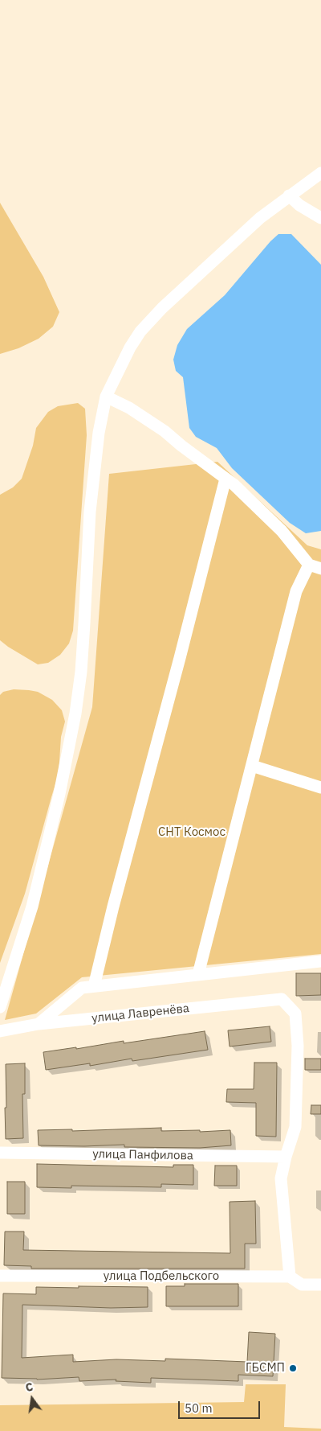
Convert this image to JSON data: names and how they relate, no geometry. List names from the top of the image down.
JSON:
{
  "streets": {
    "street": ["улица Лавренёва", "улица Панфилова", "улица Подбельского"]
  },
  "crossings": [
    ["улица Лавренёва", "улица Панфилова"]
  ],
  "parks": ["СНТ Космос"],
  "places": ["ГБСМП"],
  "scale_bar": "50 m",
  "north": "top"
}
